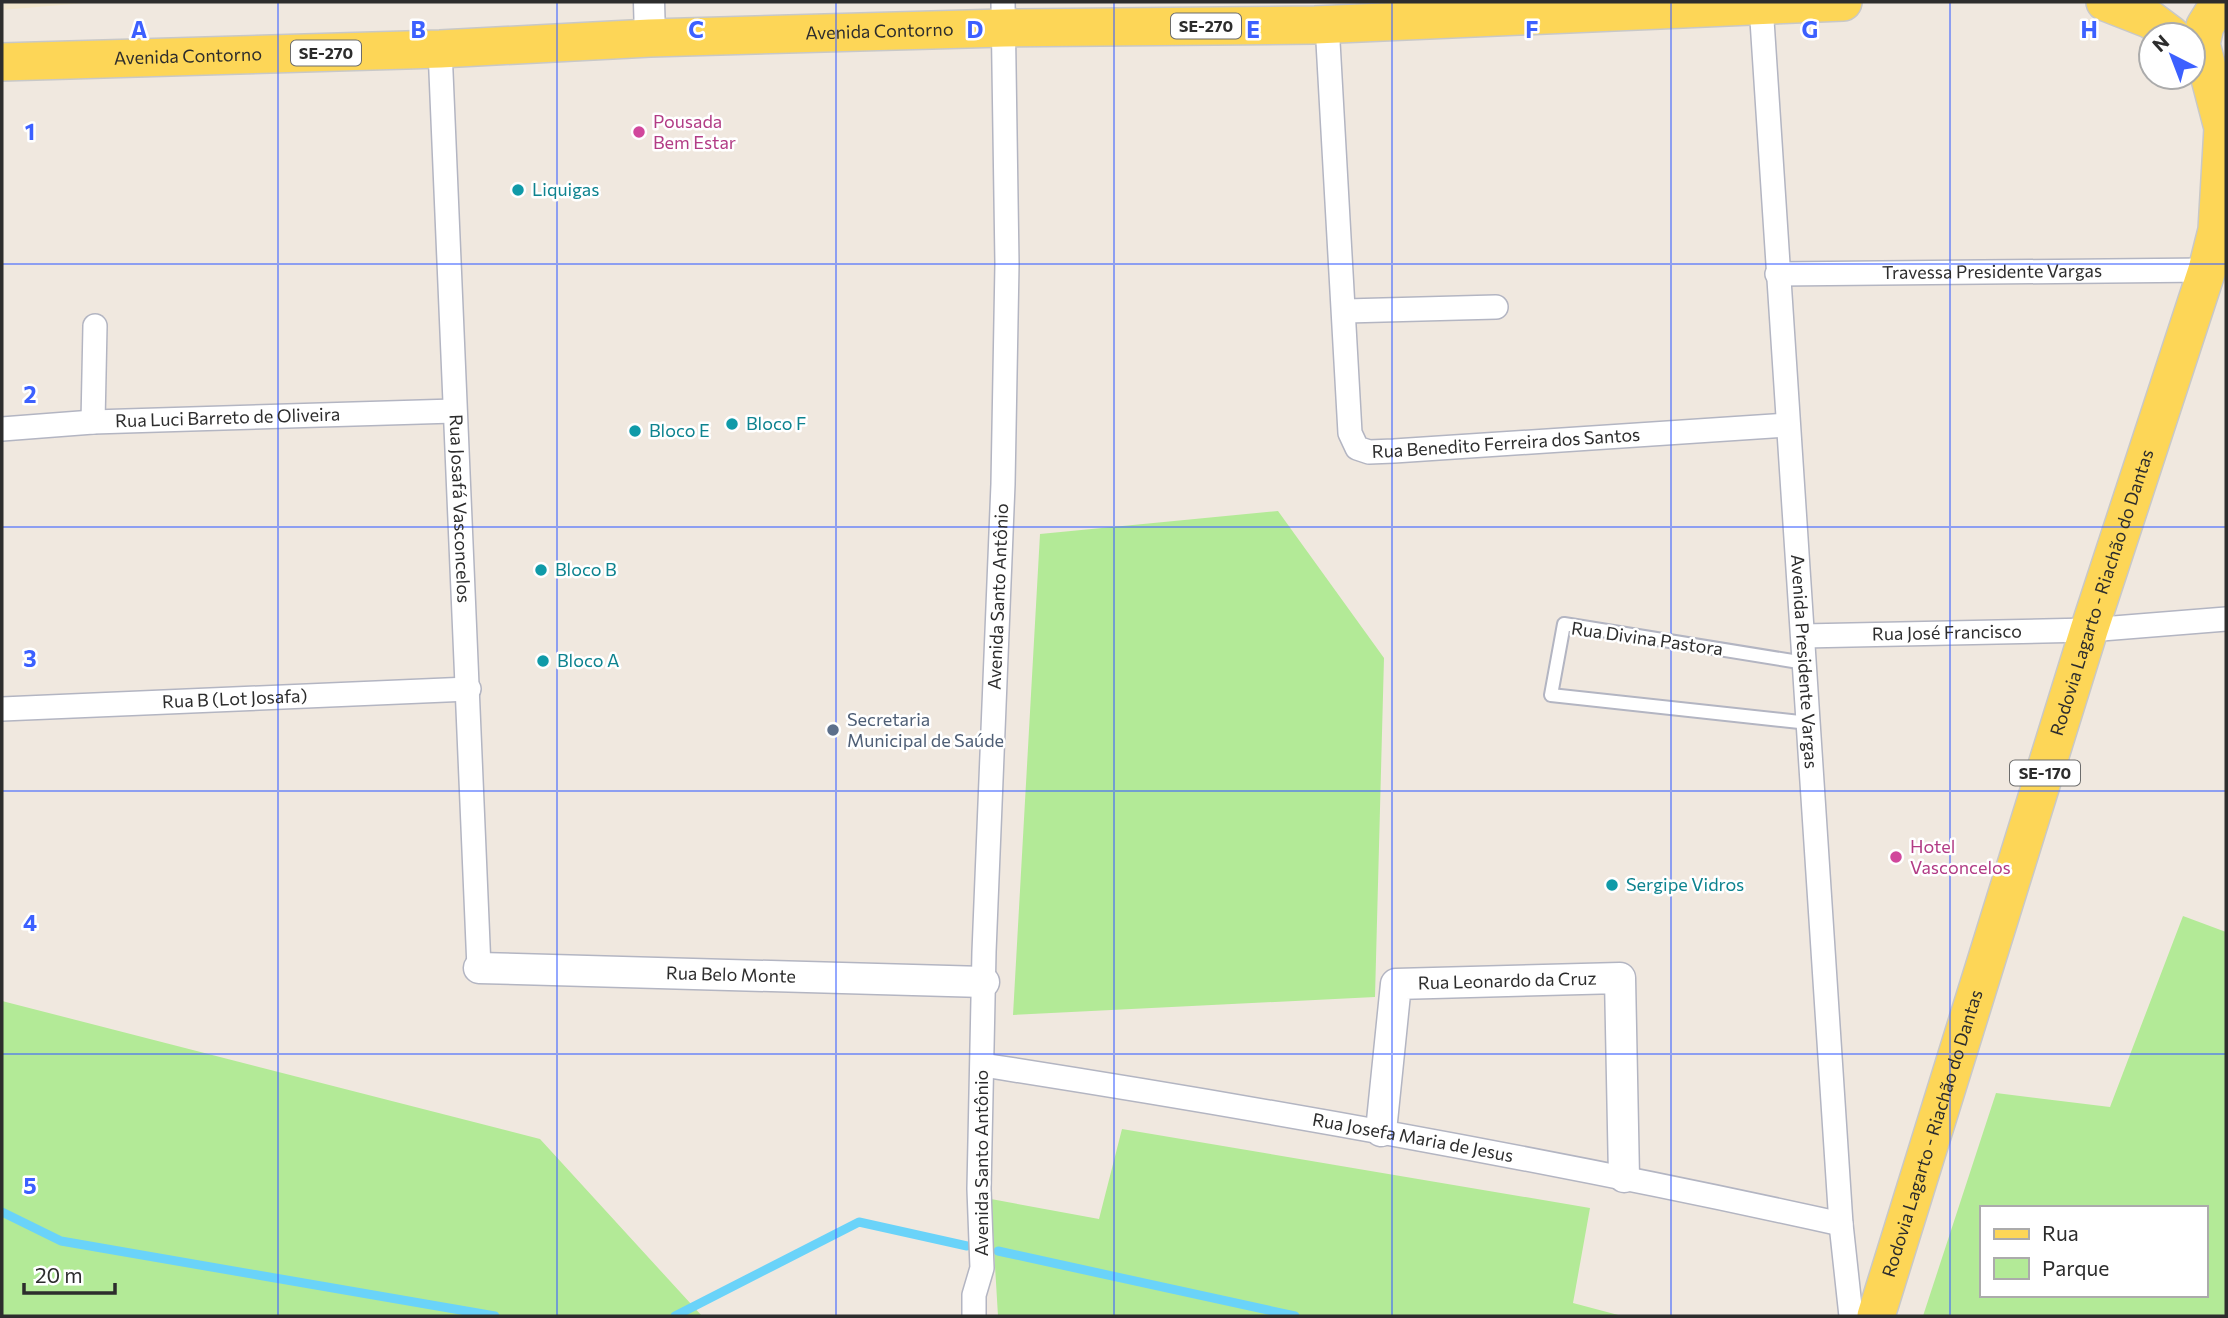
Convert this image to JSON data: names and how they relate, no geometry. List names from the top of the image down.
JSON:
{
  "streets": {
    "main road": [
      "SE-270",
      "Avenida Contorno",
      "Rodovia Lagarto - Riachão do Dantas",
      "SE-170"
    ],
    "street": [
      "Travessa Presidente Vargas",
      "Rua Luci Barreto de Oliveira",
      "Rua Benedito Ferreira dos Santos",
      "Rua Josafá Vasconcelos",
      "Avenida Santo Antônio",
      "Rua José Francisco",
      "Avenida Presidente Vargas",
      "Rua B (Lot Josafa)",
      "Rua Belo Monte",
      "Rua Leonardo da Cruz",
      "Rua Josefa Maria de Jesus"
    ],
    "lane": ["Rua Divina Pastora"]
  },
  "crossings": [
    ["Avenida Contorno", "Rua Benedito Ferreira dos Santos"],
    ["Avenida Contorno", "Rua Josafá Vasconcelos"],
    ["Avenida Contorno", "Avenida Santo Antônio"],
    ["Avenida Contorno", "Avenida Presidente Vargas"],
    ["Travessa Presidente Vargas", "Rodovia Lagarto - Riachão do Dantas"],
    ["Travessa Presidente Vargas", "Avenida Presidente Vargas"],
    ["Rua Luci Barreto de Oliveira", "Rua Josafá Vasconcelos"],
    ["Rua Benedito Ferreira dos Santos", "Avenida Presidente Vargas"],
    ["Rua Josafá Vasconcelos", "Rua B (Lot Josafa)"],
    ["Rua Josafá Vasconcelos", "Rua Belo Monte"],
    ["Rodovia Lagarto - Riachão do Dantas", "Rua José Francisco"],
    ["Avenida Santo Antônio", "Rua Belo Monte"],
    ["Avenida Santo Antônio", "Rua Josefa Maria de Jesus"],
    ["Rua José Francisco", "Avenida Presidente Vargas"],
    ["Rua Divina Pastora", "Avenida Presidente Vargas"],
    ["Avenida Presidente Vargas", "Rua Josefa Maria de Jesus"],
    ["Rua Leonardo da Cruz", "Rua Josefa Maria de Jesus"]
  ],
  "places": [
    "Pousada Bem Estar",
    "Liquigas",
    "Bloco F",
    "Bloco E",
    "Bloco B",
    "Bloco A",
    "Secretaria Municipal de Saúde",
    "Hotel Vasconcelos",
    "Sergipe Vidros"
  ],
  "legend": ["Rua", "Parque"],
  "scale_bar": "20 m",
  "north": "top left",
  "grid": {
    "columns": [
      "A",
      "B",
      "C",
      "D",
      "E",
      "F",
      "G",
      "H"
    ],
    "rows": [
      "1",
      "2",
      "3",
      "4",
      "5"
    ]
  }
}
